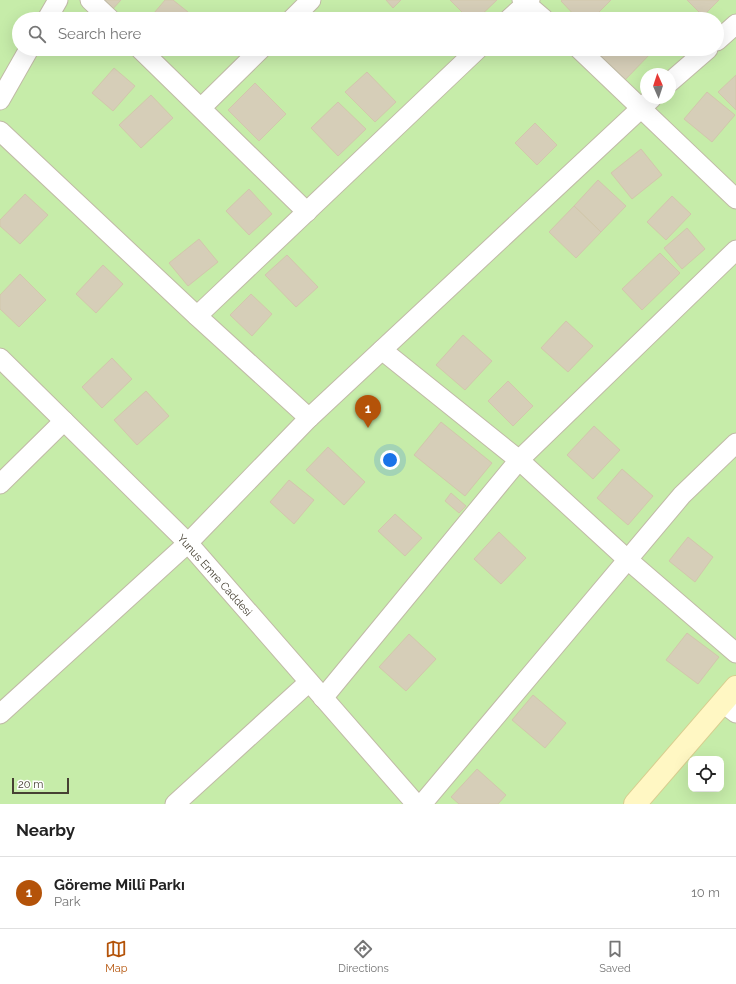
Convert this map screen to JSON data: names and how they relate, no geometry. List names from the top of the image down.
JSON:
{
  "streets": {
    "street": ["Yunus Emre Caddesi"]
  },
  "scale_bar": "20 m",
  "north": "top",
  "page": {
    "search": "Search here",
    "pins": "1",
    "scale": "20 m",
    "heading": "Nearby",
    "list": [
      {
        "mark": "1",
        "name": "Göreme Millî Parkı",
        "note": "Park",
        "value": "10 m"
      }
    ],
    "nav": ["Map", "Directions", "Saved"]
  }
}
